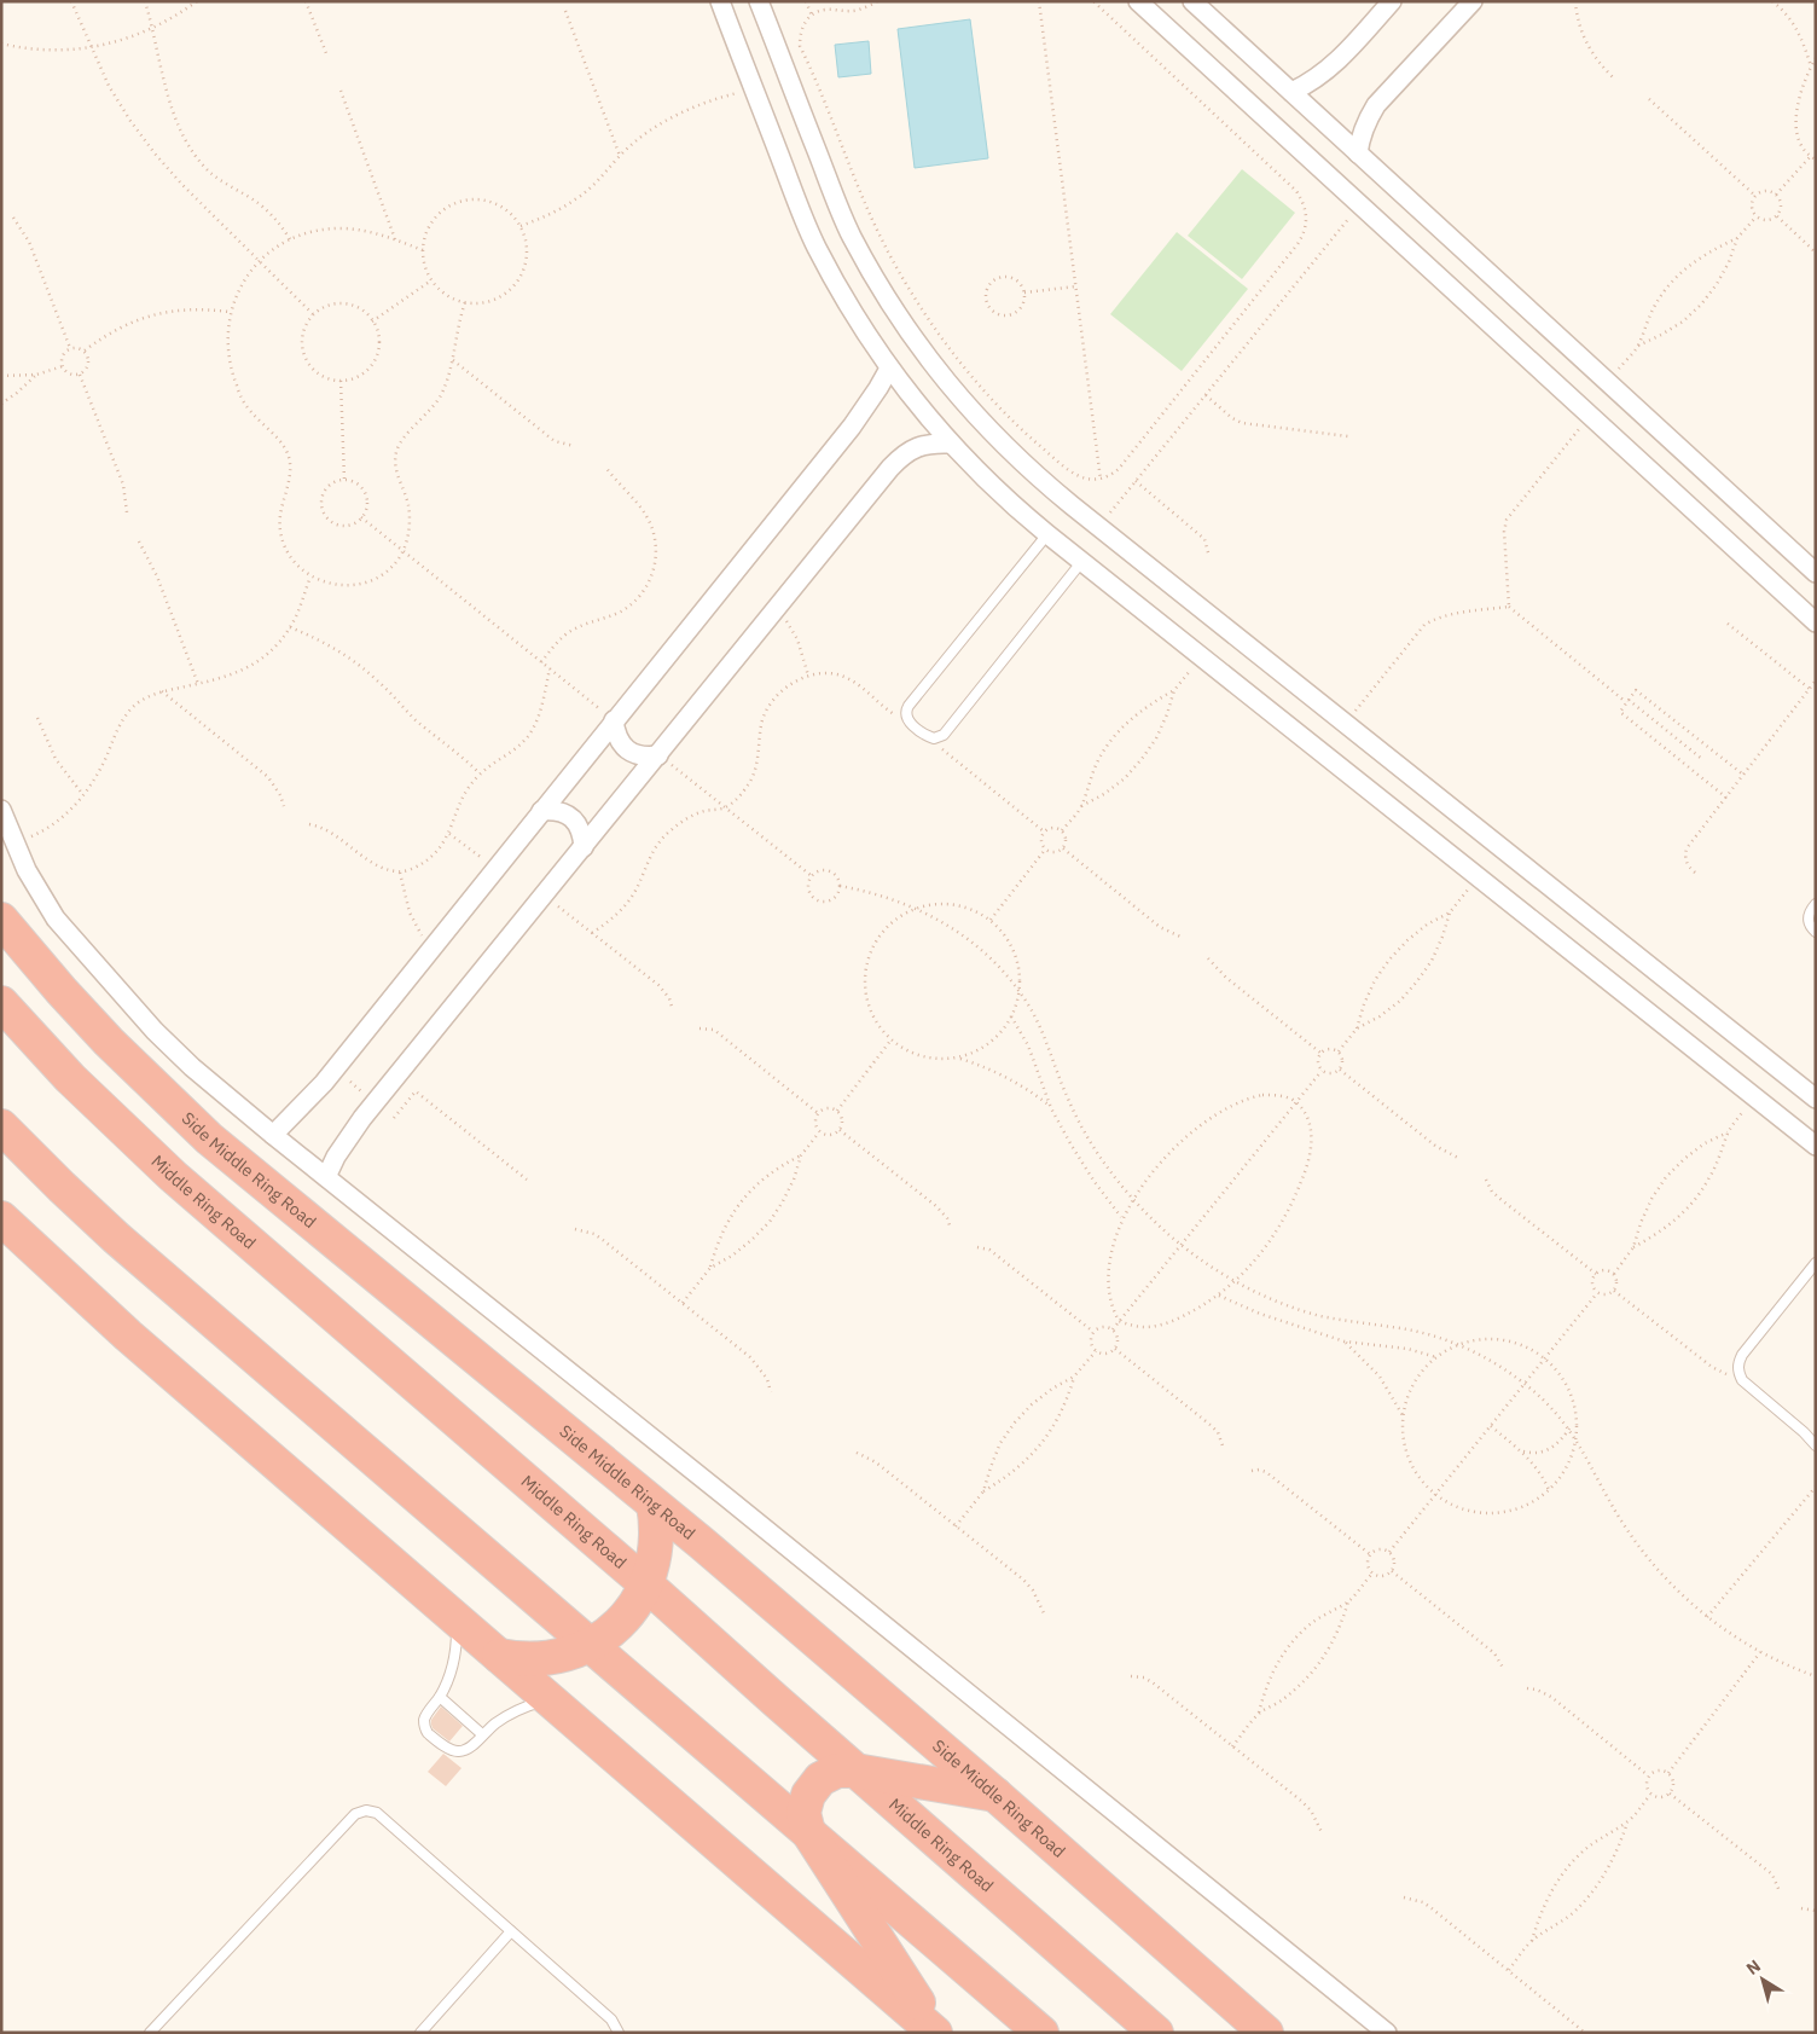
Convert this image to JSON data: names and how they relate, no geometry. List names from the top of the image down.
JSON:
{
  "streets": {
    "highway": ["Side Middle Ring Road", "Middle Ring Road"]
  },
  "north": "top left"
}
